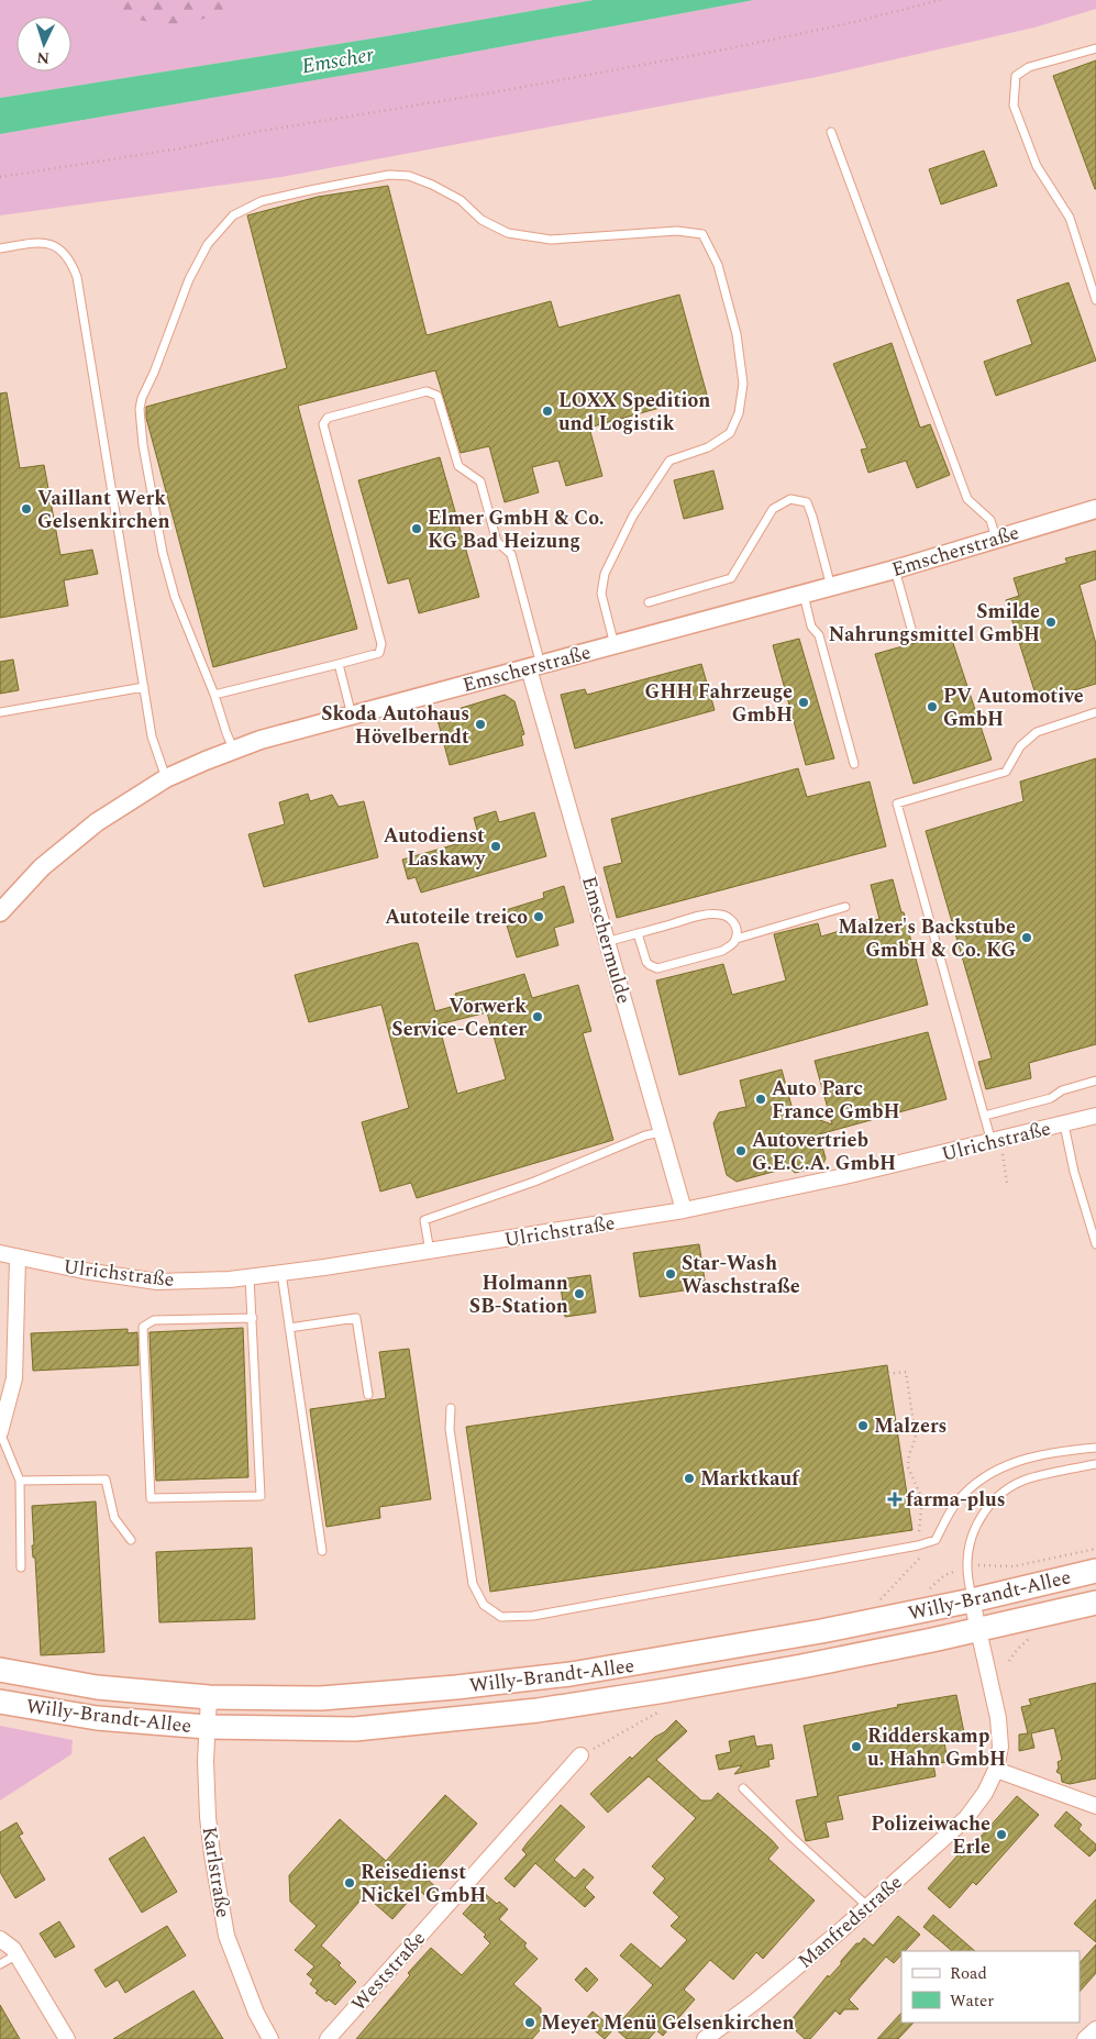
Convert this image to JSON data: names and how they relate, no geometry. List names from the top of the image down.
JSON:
{
  "streets": {
    "main road": ["Willy-Brandt-Allee"],
    "street": [
      "Emscherstraße",
      "Emschermulde",
      "Ulrichstraße",
      "Karlstraße",
      "Manfredstraße",
      "Weststraße"
    ]
  },
  "crossings": [
    ["Emscherstraße", "Emschermulde"],
    ["Emschermulde", "Ulrichstraße"],
    ["Willy-Brandt-Allee", "Karlstraße"],
    ["Willy-Brandt-Allee", "Manfredstraße"]
  ],
  "water": ["Emscher"],
  "places": {
    "other": [
      "LOXX Spedition und Logistik",
      "Vaillant Werk Gelsenkirchen",
      "Elmer GmbH & Co. KG Bad Heizung",
      "Smilde Nahrungsmittel GmbH",
      "GHH Fahrzeuge GmbH",
      "PV Automotive GmbH",
      "Skoda Autohaus Hövelberndt",
      "Autodienst Laskawy",
      "Autoteile treico",
      "Malzer's Backstube GmbH & Co. KG",
      "Vorwerk Service-Center",
      "Auto Parc France GmbH",
      "Autovertrieb G.E.C.A. GmbH",
      "Star-Wash Waschstraße",
      "Holmann SB-Station",
      "Malzers",
      "Marktkauf",
      "Ridderskamp u. Hahn GmbH",
      "Polizeiwache Erle",
      "Reisedienst Nickel GmbH",
      "Meyer Menü Gelsenkirchen"
    ],
    "health": ["farma-plus"]
  },
  "legend": ["Road", "Water"],
  "north": "bottom"
}
